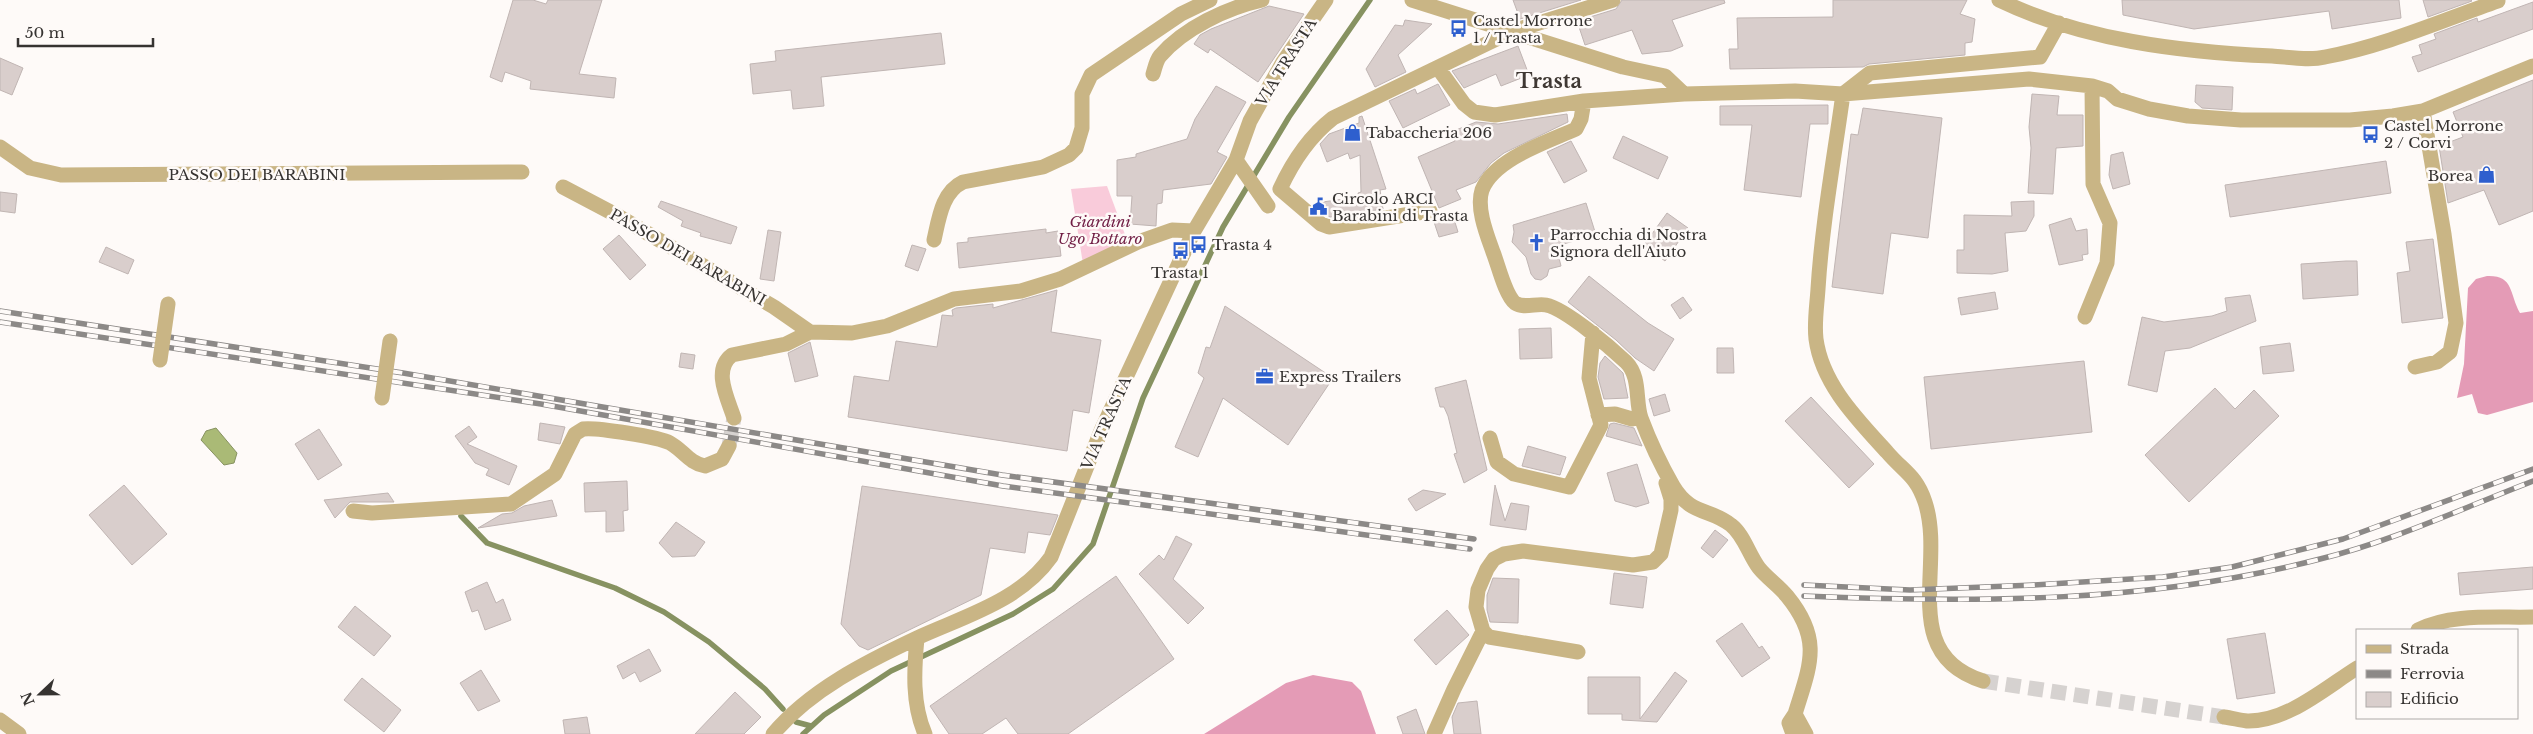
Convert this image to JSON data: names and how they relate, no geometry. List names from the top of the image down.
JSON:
{
  "streets": {
    "street": ["VIA TRASTA", "PASSO DEI BARABINI"]
  },
  "districts": ["Trasta"],
  "parks": ["Giardini Ugo Bottaro"],
  "places": {
    "bus stop": [
      "Castel Morrone 1 / Trasta",
      "Castel Morrone 2 / Corvi",
      "Trasta 4",
      "Trasta 1"
    ],
    "shop": ["Tabaccheria 206", "Borea"],
    "public building": ["Circolo ARCI Barabini di Trasta"],
    "church": ["Parrocchia di Nostra Signora dell'Aiuto"],
    "office": ["Express Trailers"]
  },
  "legend": ["Strada", "Ferrovia", "Edificio"],
  "scale_bar": "50 m",
  "north": "left"
}
